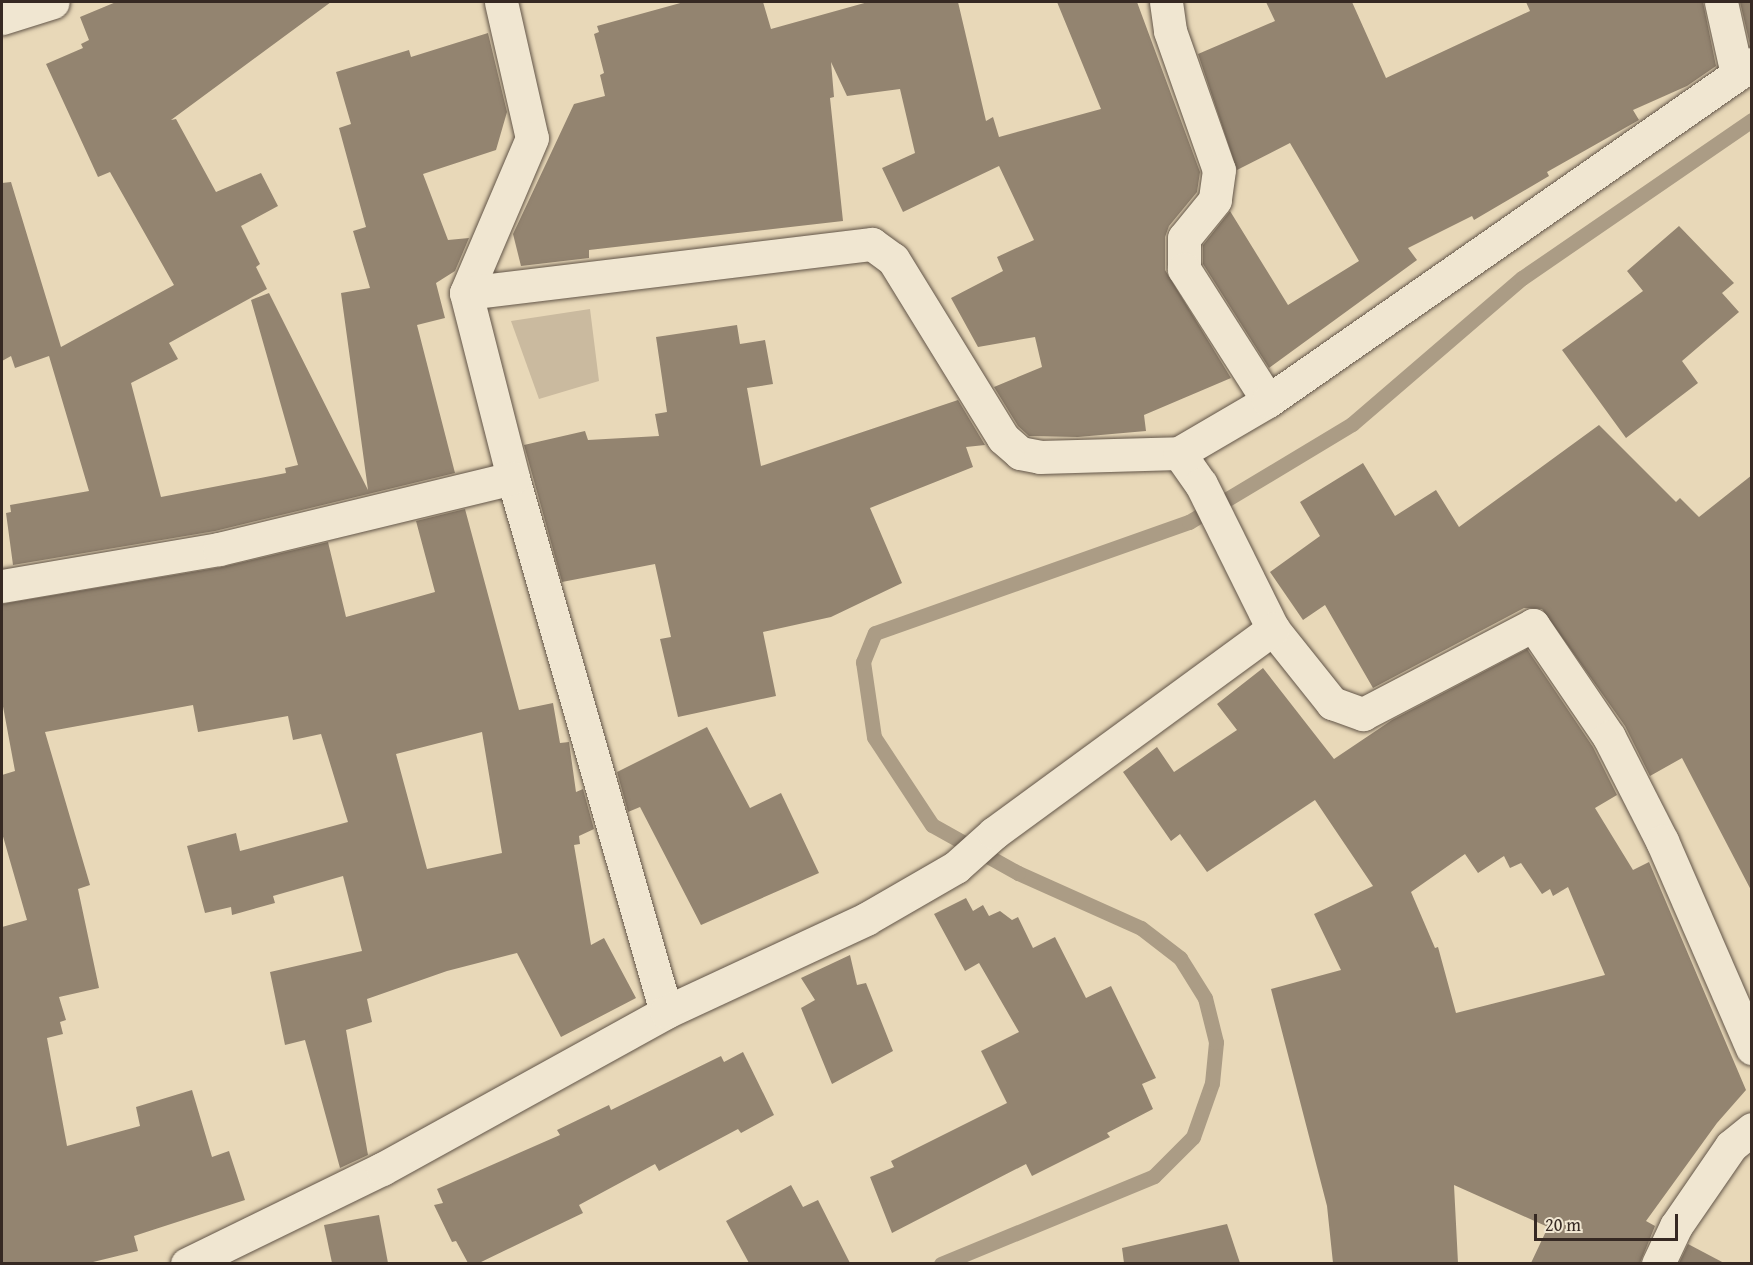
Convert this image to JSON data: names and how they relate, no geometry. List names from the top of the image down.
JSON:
{
  "scale_bar": "20 m"
}
